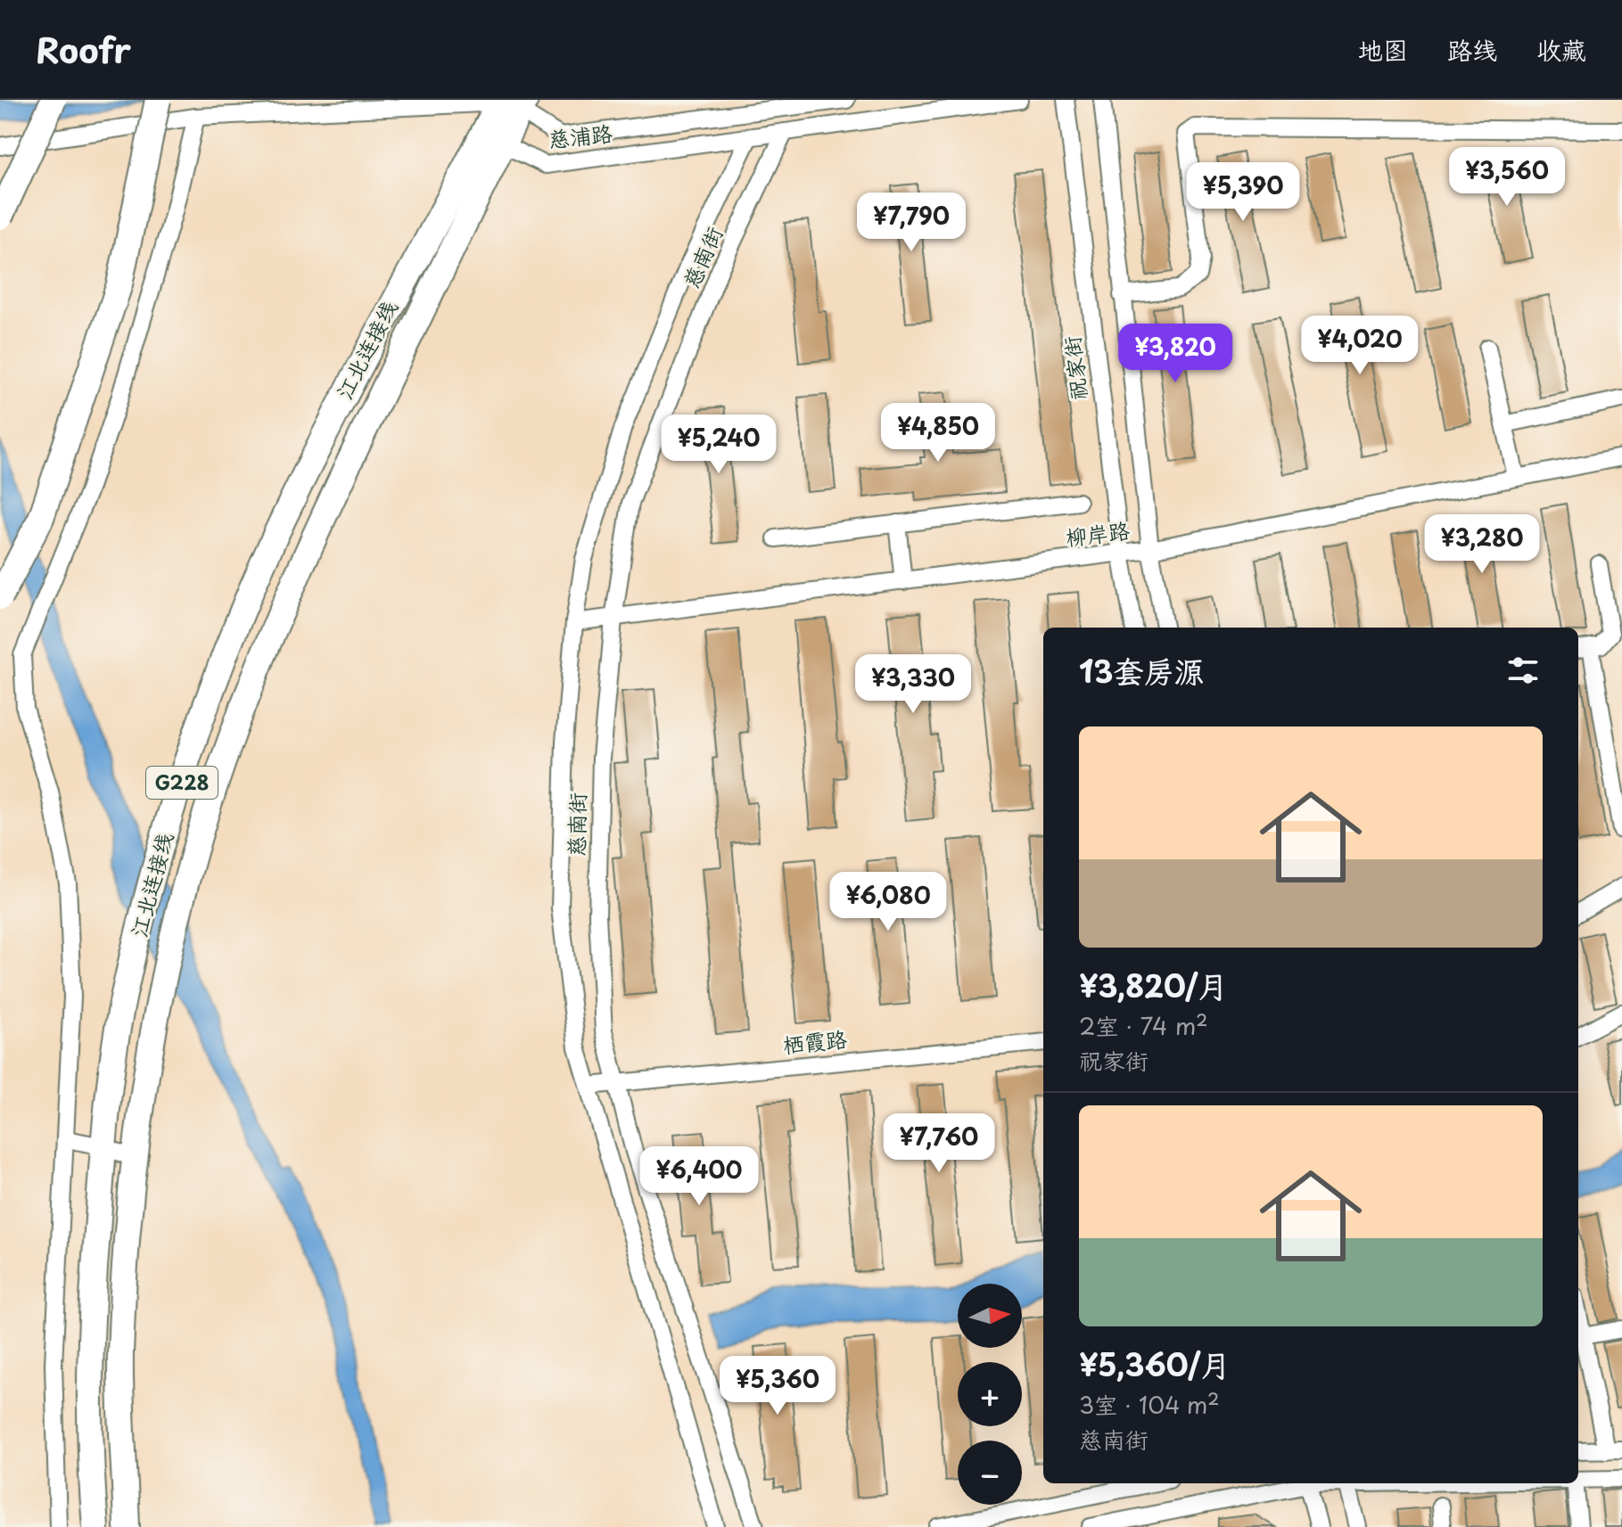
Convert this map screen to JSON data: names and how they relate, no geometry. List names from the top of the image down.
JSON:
{
  "streets": {
    "highway": ["江北连接线", "G228"],
    "street": [
      "慈浦路",
      "慈南街",
      "祝家街",
      "柳岸路",
      "栖霞路"
    ]
  },
  "crossings": [
    ["慈浦路", "慈南街"],
    ["慈浦路", "江北连接线"],
    ["慈南街", "柳岸路"],
    ["慈南街", "栖霞路"],
    ["祝家街", "柳岸路"]
  ],
  "north": "right",
  "page": {
    "header": "Roofr",
    "nav": ["地图", "路线", "收藏"],
    "price": [
      "¥3,560",
      "¥5,390",
      "¥7,790",
      "¥4,020",
      "¥3,820",
      "¥4,850",
      "¥5,240",
      "¥3,280",
      "¥3,330",
      "¥6,080",
      "¥7,760",
      "¥6,400",
      "¥5,360"
    ],
    "heading": "13套房源",
    "list": [
      {
        "name": "¥3,820/月",
        "note": "2室 · 74 m² · 祝家街"
      },
      {
        "name": "¥5,360/月",
        "note": "3室 · 104 m² · 慈南街"
      }
    ],
    "map_buttons": ["+", "−"]
  }
}
